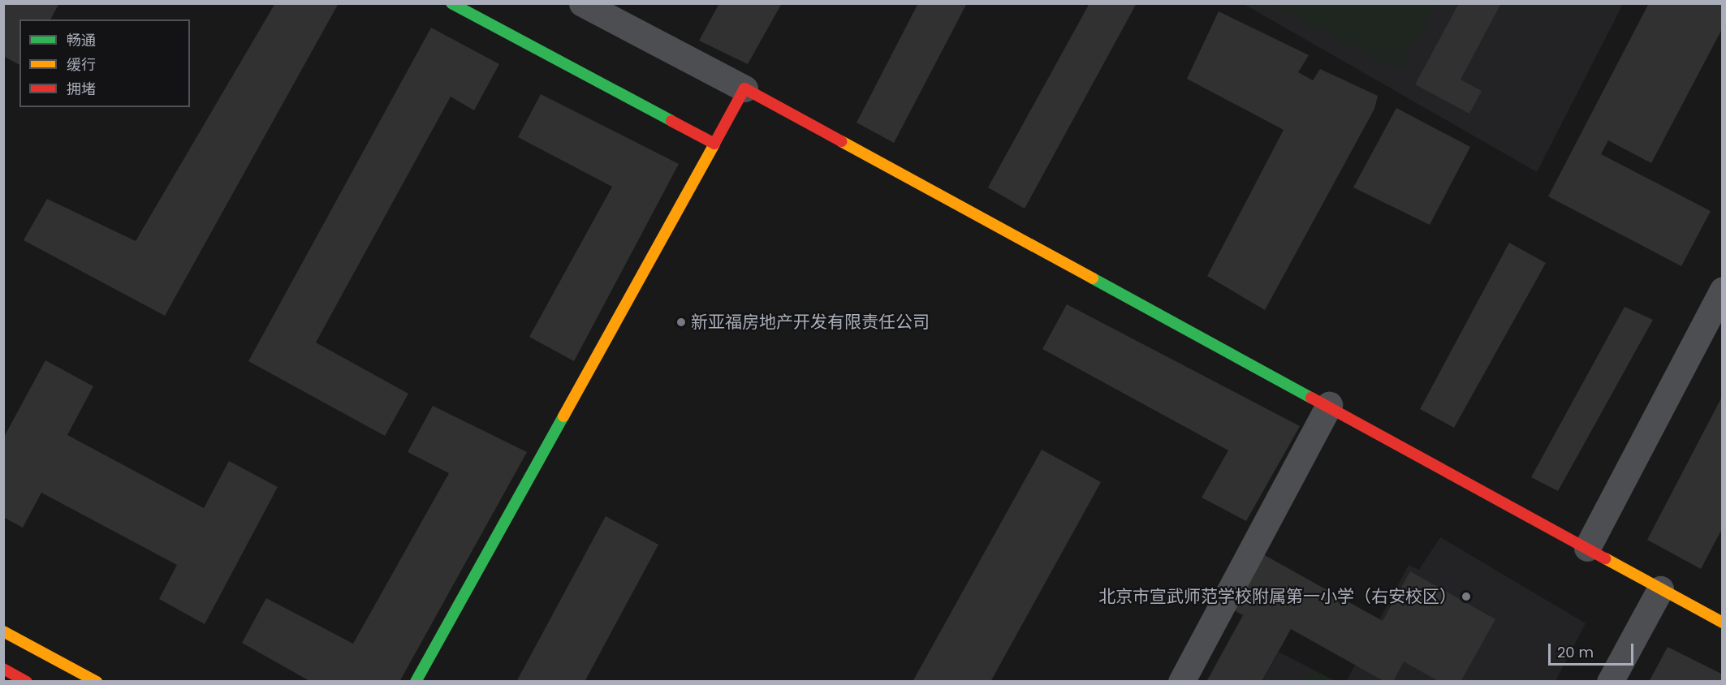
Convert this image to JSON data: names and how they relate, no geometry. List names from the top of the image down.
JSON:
{
  "places": ["新亚福房地产开发有限责任公司", "北京市宣武师范学校附属第一小学（右安校区）"],
  "legend": ["畅通", "缓行", "拥堵"],
  "scale_bar": "20 m"
}
